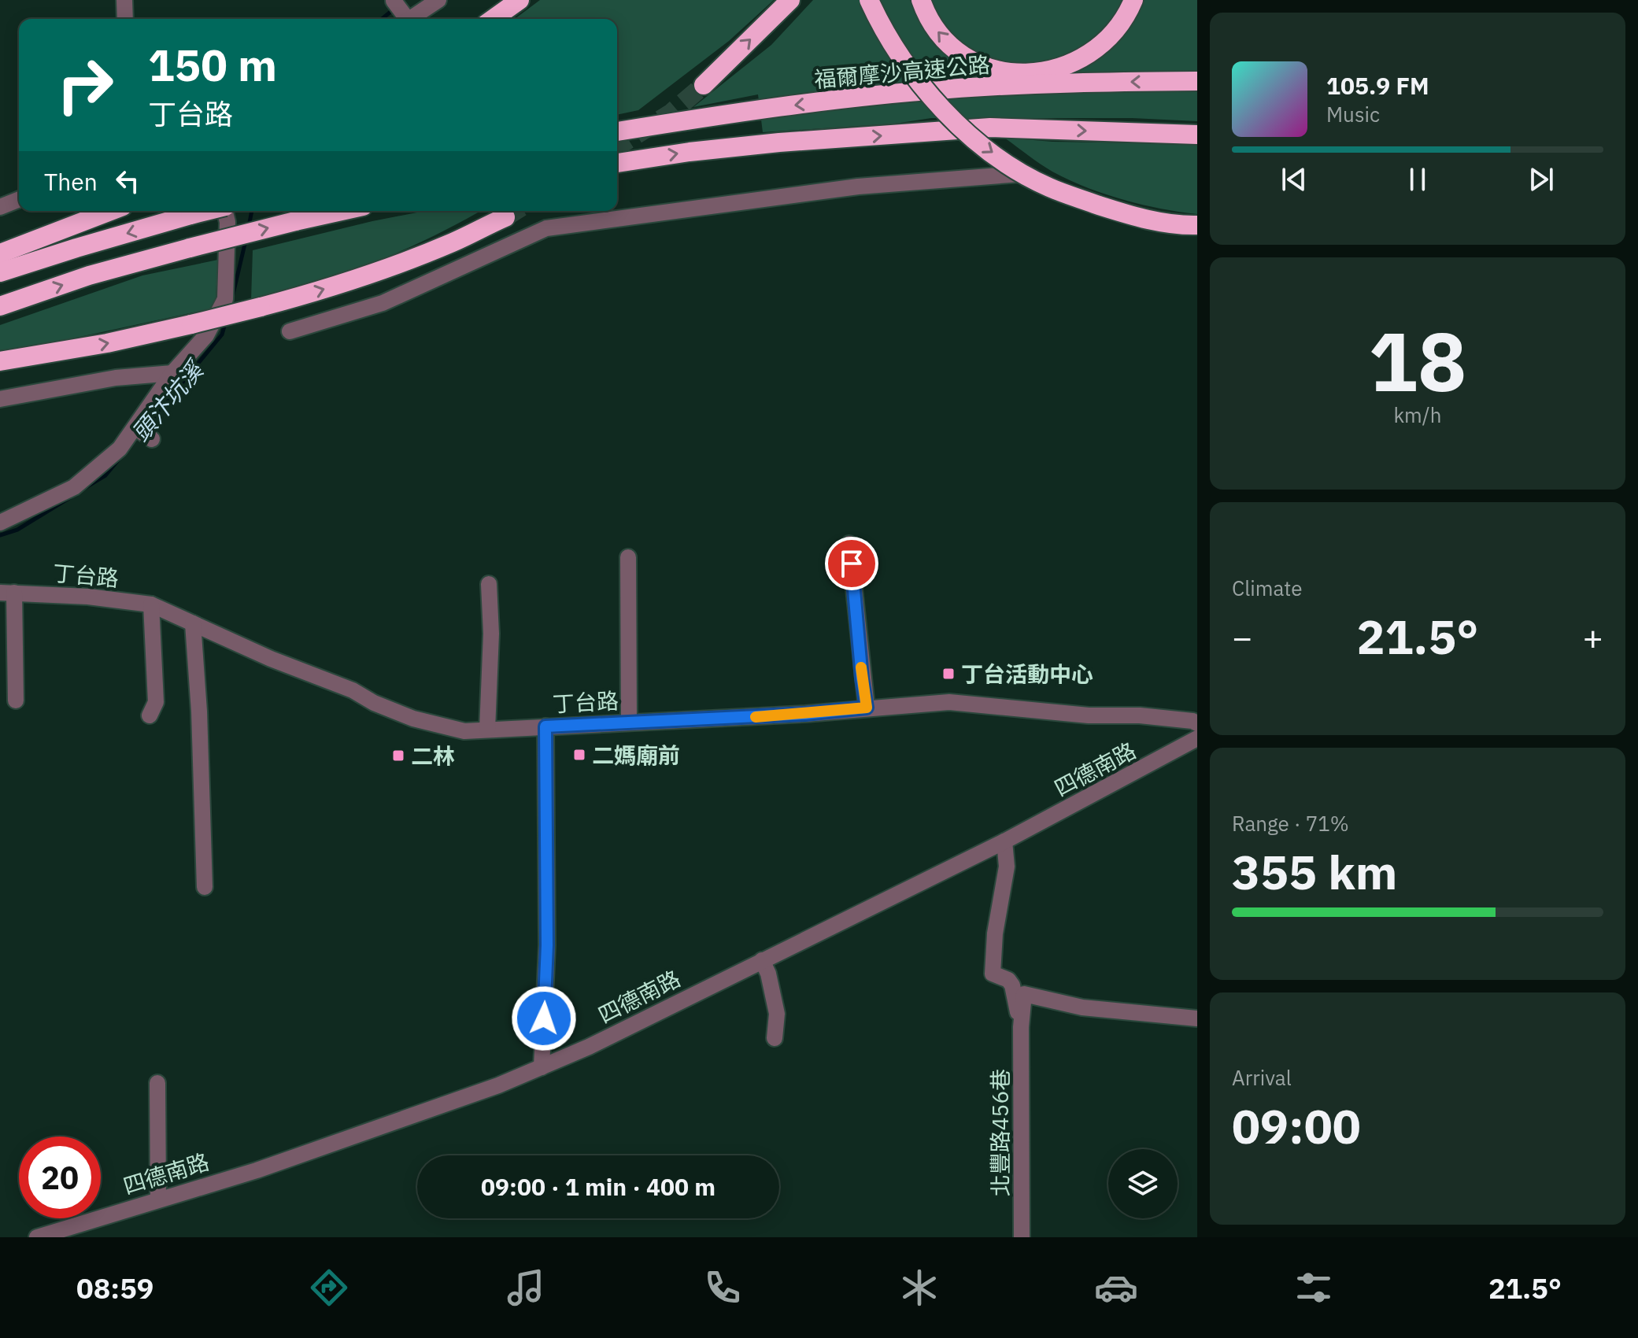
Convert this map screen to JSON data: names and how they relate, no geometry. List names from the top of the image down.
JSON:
{
  "streets": {
    "highway": ["福爾摩沙高速公路"],
    "street": ["丁台路", "四德南路", "北豐路456巷"]
  },
  "crossings": [
    ["四德南路", "北豐路456巷"]
  ],
  "water": ["頭汴坑溪"],
  "places": {
    "transit": ["丁台活動中心", "二媽廟前", "二林"]
  },
  "page": {
    "turn": ["150 m", "丁台路"],
    "song": ["105.9 FM", "Music"],
    "then": "Then",
    "tile": [
      ["18", "km/h"],
      "Climate",
      ["Range · 71%", "355 km"],
      ["Arrival", "09:00"]
    ],
    "heat": ["−", "21.5°", "+"],
    "limit": "20",
    "trip": "09:00 · 1 min · 400 m",
    "tabs": ["08:59", "21.5°"]
  }
}
